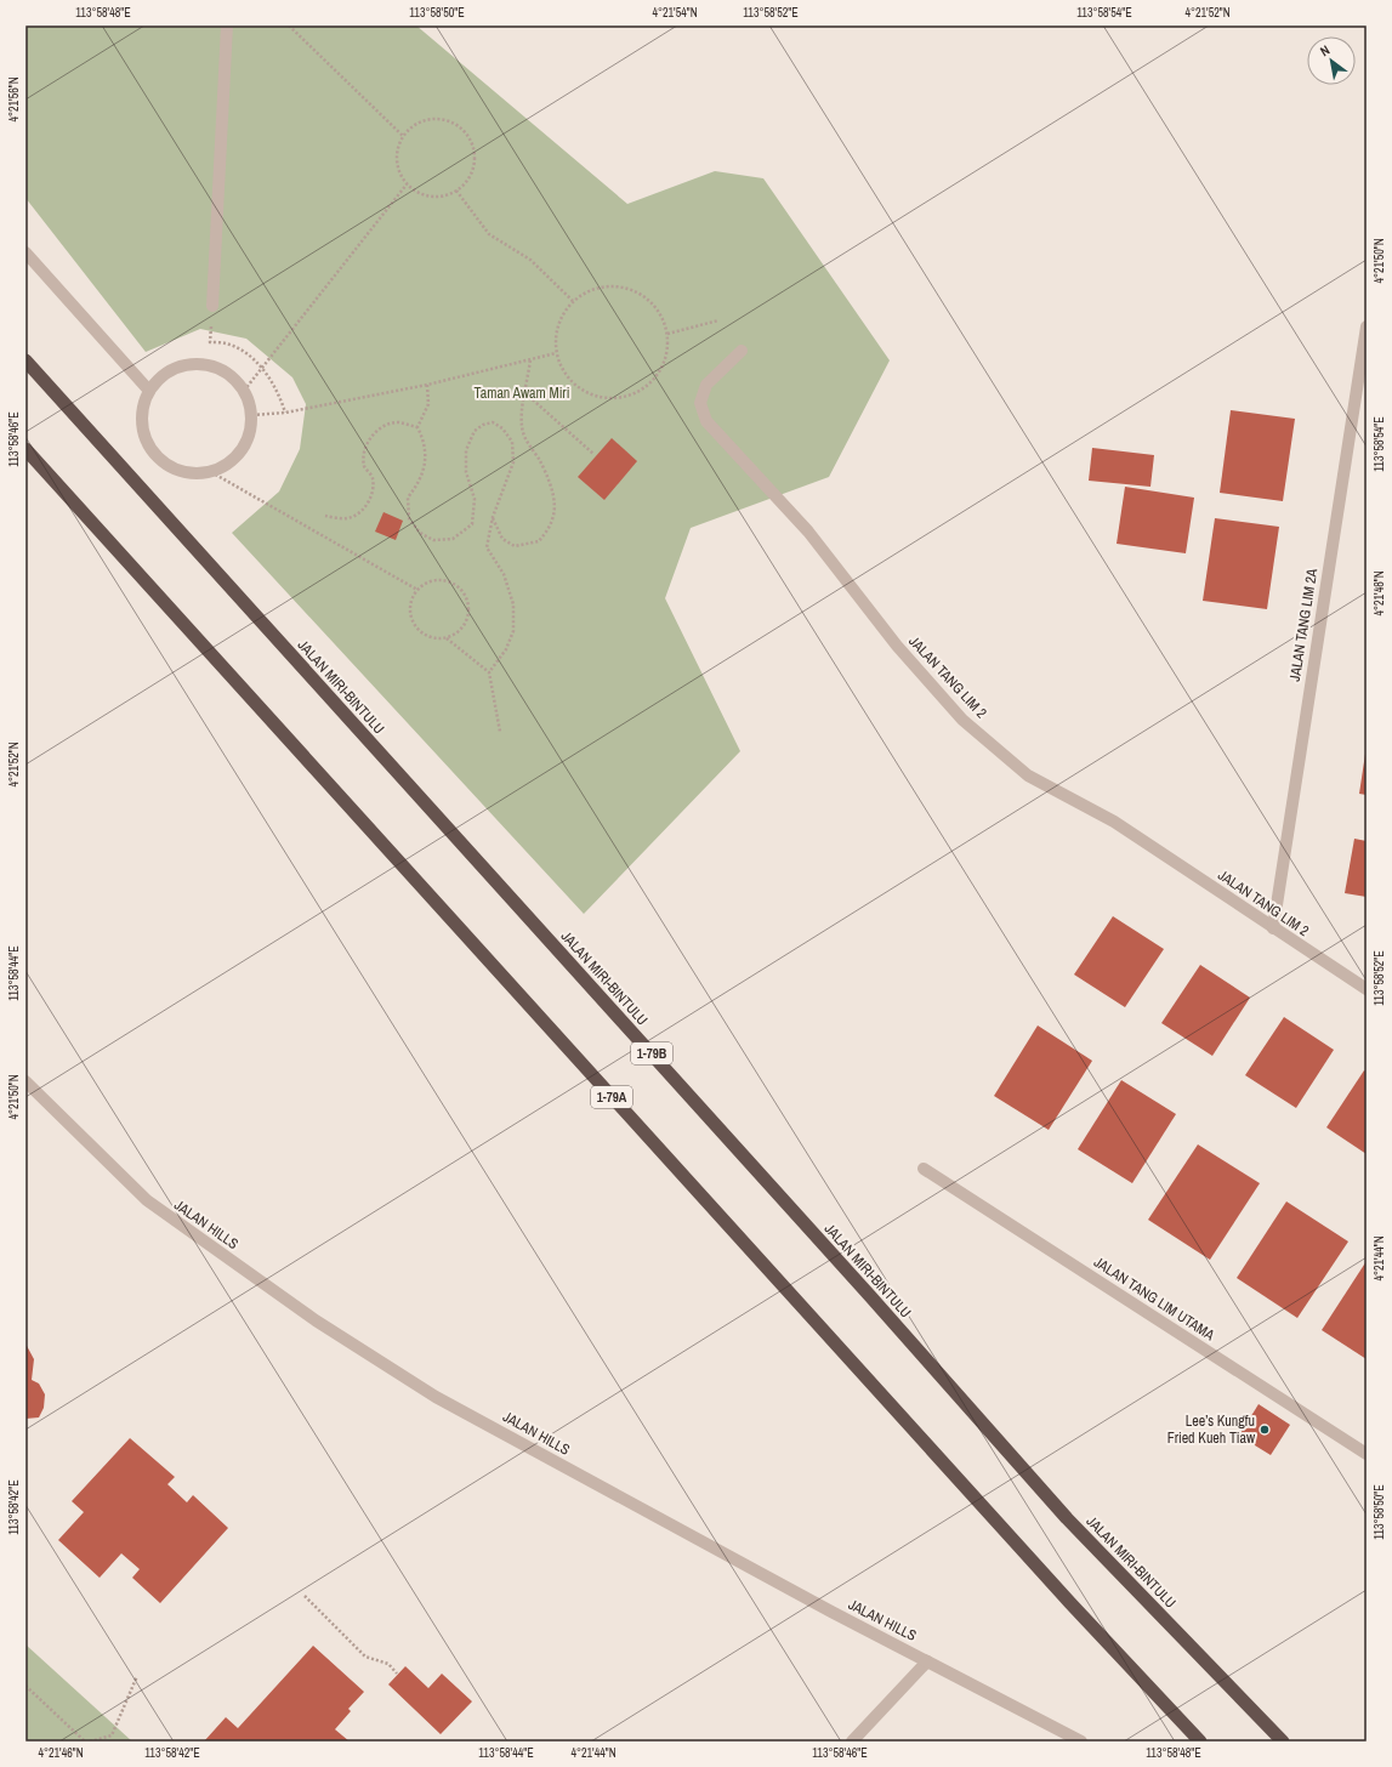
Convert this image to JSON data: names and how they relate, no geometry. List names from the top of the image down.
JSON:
{
  "streets": {
    "highway": ["JALAN MIRI-BINTULU", "1-79B", "1-79A"],
    "street": [
      "JALAN TANG LIM 2A",
      "JALAN TANG LIM 2",
      "JALAN HILLS",
      "JALAN TANG LIM UTAMA"
    ]
  },
  "crossings": [
    ["JALAN TANG LIM 2A", "JALAN TANG LIM 2"]
  ],
  "parks": ["Taman Awam Miri"],
  "places": ["Lee’s Kungfu Fried Kueh Tiaw"],
  "north": "top left",
  "coordinates": [
    "113°58'48\"E",
    "113°58'50\"E",
    "4°21'54\"N",
    "113°58'52\"E",
    "113°58'54\"E",
    "4°21'52\"N",
    "4°21'56\"N",
    "4°21'50\"N",
    "113°58'46\"E",
    "4°21'48\"N",
    "113°58'44\"E",
    "4°21'44\"N",
    "113°58'42\"E",
    "4°21'46\"N"
  ]
}
